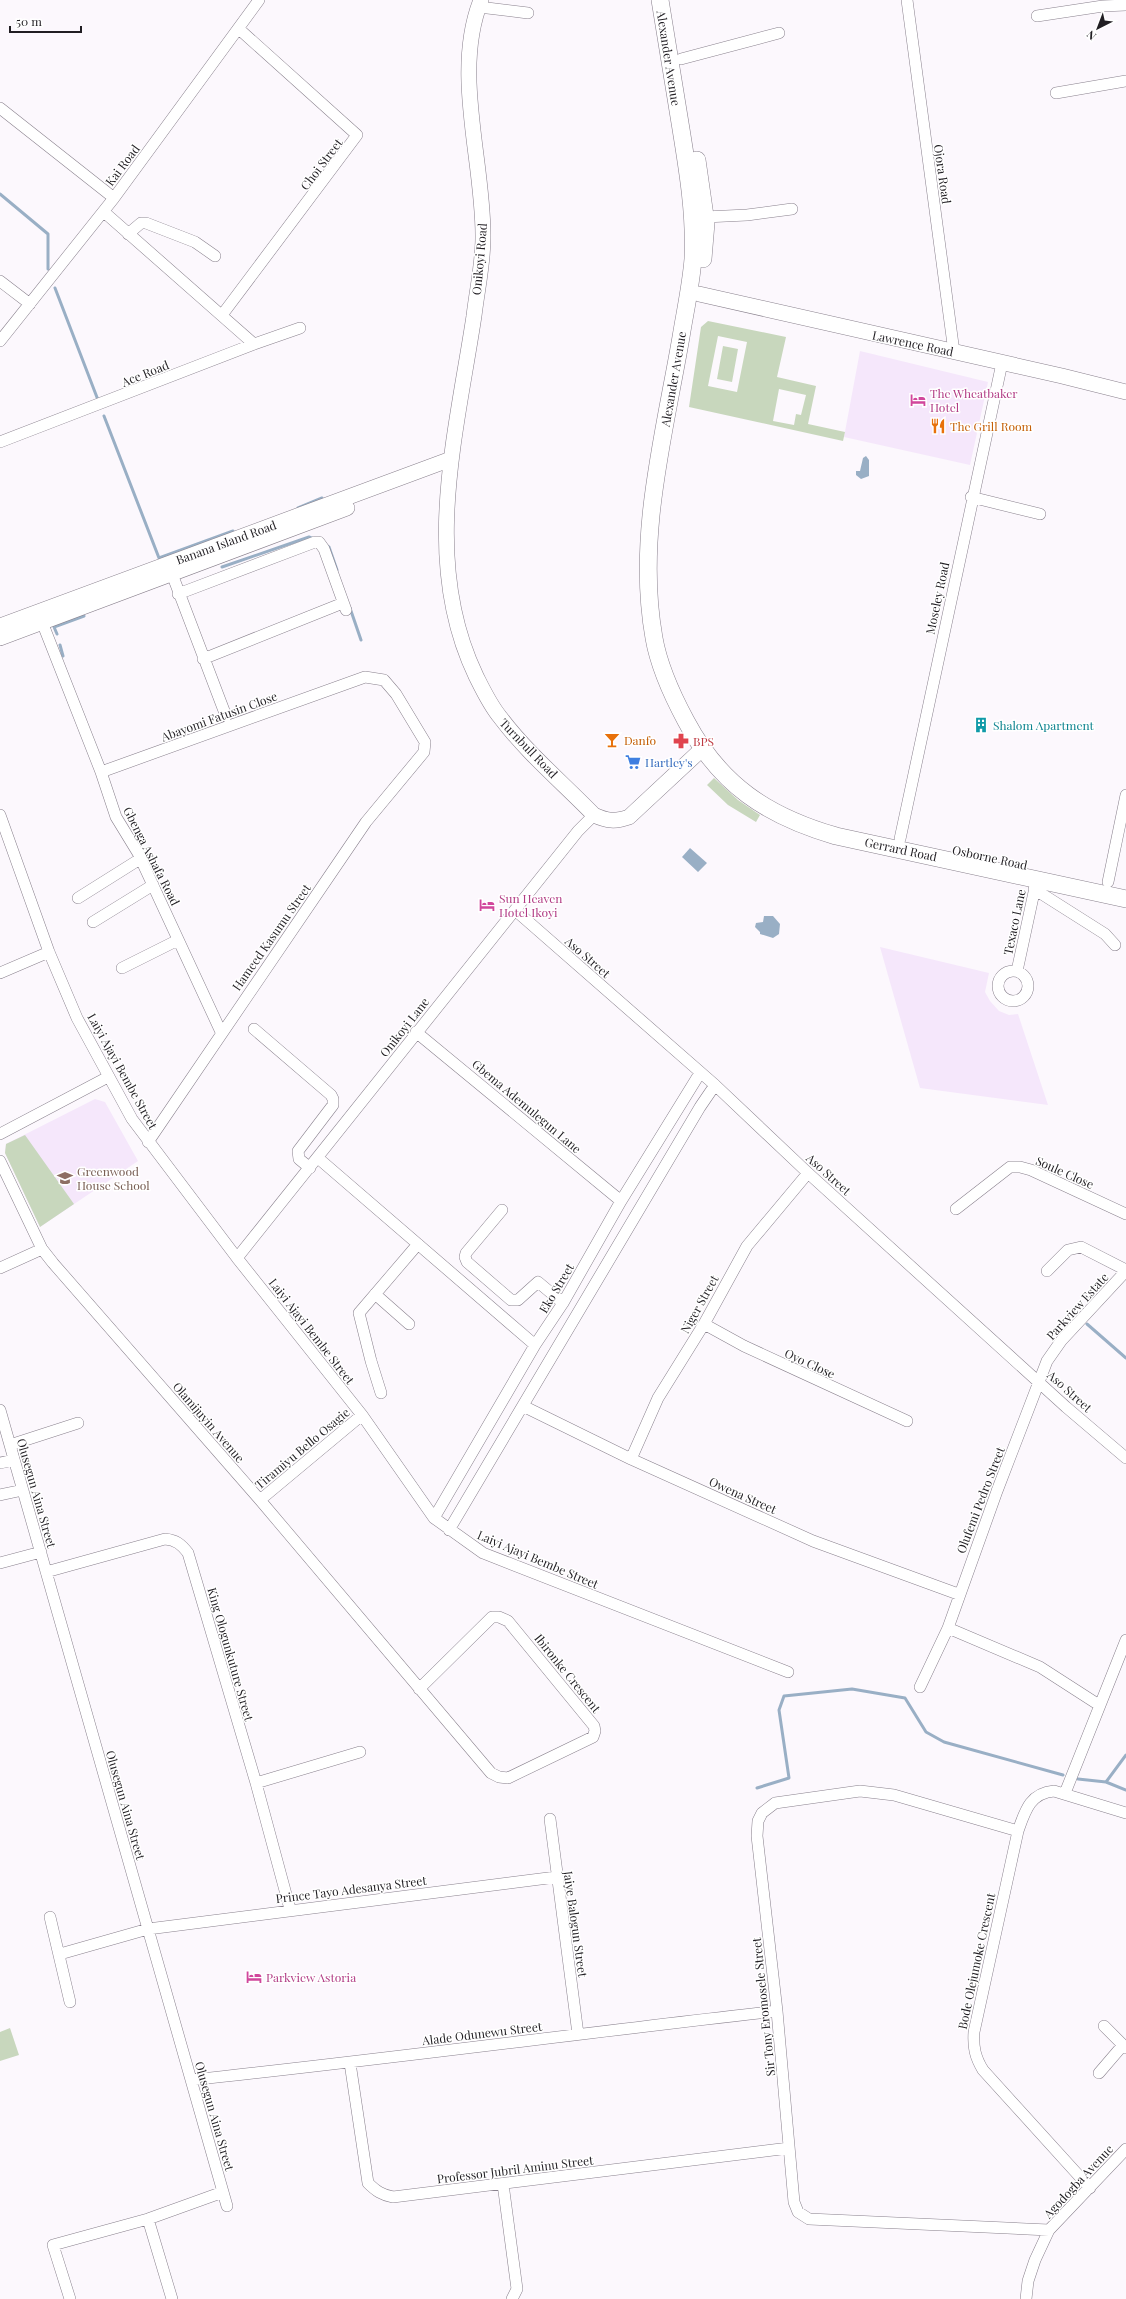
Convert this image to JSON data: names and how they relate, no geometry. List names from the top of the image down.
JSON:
{
  "streets": {
    "main road": ["Alexander Avenue", "Gerrard Road", "Osborne Road"],
    "street": [
      "Choi Street",
      "Kai Road",
      "Ojora Road",
      "Onikoyi Road",
      "Lawrence Road",
      "Ace Road",
      "Banana Island Road",
      "Moseley Road",
      "Abayomi Fatusin Close",
      "Turnbull Road",
      "Gbenga Ashafa Road",
      "Texaco Lane",
      "Hameed Kasumu Street",
      "Aso Street",
      "Onikoyi Lane",
      "Laiyi Ajayi Bembe Street",
      "Gbema Ademulegun Lane",
      "Soule Close",
      "Eko Street",
      "Niger Street",
      "Parkview Estate",
      "Oyo Close",
      "Olamijuyin Avenue",
      "Tiramiyu Bello Osagie",
      "Olusegun Aina Street",
      "Owena Street",
      "Olufemi Pedro Street",
      "King Ologunkuture Street",
      "Ibironke Crescent",
      "Prince Tayo Adesanya Street",
      "Jaiye Balogun Street",
      "Bode Olejumoke Crescent",
      "Sir Tony Eromosele Street",
      "Alade Odunewu Street",
      "Professor Jubril Aminu Street",
      "Agodogba Avenue"
    ]
  },
  "crossings": [
    ["Alexander Avenue", "Lawrence Road"],
    ["Alexander Avenue", "Turnbull Road"],
    ["Alexander Avenue", "Gerrard Road"],
    ["Alexander Avenue", "Osborne Road"],
    ["Choi Street", "Kai Road"],
    ["Ojora Road", "Lawrence Road"],
    ["Onikoyi Road", "Banana Island Road"],
    ["Onikoyi Road", "Turnbull Road"],
    ["Lawrence Road", "Moseley Road"],
    ["Banana Island Road", "Turnbull Road"],
    ["Banana Island Road", "Gbenga Ashafa Road"],
    ["Moseley Road", "Osborne Road"],
    ["Abayomi Fatusin Close", "Gbenga Ashafa Road"],
    ["Abayomi Fatusin Close", "Hameed Kasumu Street"],
    ["Turnbull Road", "Gerrard Road"],
    ["Turnbull Road", "Osborne Road"],
    ["Turnbull Road", "Onikoyi Lane"],
    ["Gerrard Road", "Osborne Road"],
    ["Gerrard Road", "Texaco Lane"],
    ["Gbenga Ashafa Road", "Hameed Kasumu Street"],
    ["Hameed Kasumu Street", "Laiyi Ajayi Bembe Street"],
    ["Aso Street", "Onikoyi Lane"],
    ["Aso Street", "Eko Street"],
    ["Aso Street", "Niger Street"],
    ["Aso Street", "Parkview Estate"],
    ["Aso Street", "Olufemi Pedro Street"],
    ["Onikoyi Lane", "Laiyi Ajayi Bembe Street"],
    ["Onikoyi Lane", "Gbema Ademulegun Lane"],
    ["Laiyi Ajayi Bembe Street", "Eko Street"],
    ["Laiyi Ajayi Bembe Street", "Tiramiyu Bello Osagie"],
    ["Gbema Ademulegun Lane", "Eko Street"],
    ["Niger Street", "Oyo Close"],
    ["Niger Street", "Owena Street"],
    ["Parkview Estate", "Olufemi Pedro Street"],
    ["Olamijuyin Avenue", "Tiramiyu Bello Osagie"],
    ["Olamijuyin Avenue", "Ibironke Crescent"],
    ["Olusegun Aina Street", "King Ologunkuture Street"],
    ["Olusegun Aina Street", "Prince Tayo Adesanya Street"],
    ["Olusegun Aina Street", "Alade Odunewu Street"],
    ["Owena Street", "Olufemi Pedro Street"],
    ["King Ologunkuture Street", "Prince Tayo Adesanya Street"],
    ["Prince Tayo Adesanya Street", "Jaiye Balogun Street"],
    ["Jaiye Balogun Street", "Alade Odunewu Street"],
    ["Bode Olejumoke Crescent", "Sir Tony Eromosele Street"],
    ["Bode Olejumoke Crescent", "Agodogba Avenue"],
    ["Sir Tony Eromosele Street", "Alade Odunewu Street"],
    ["Sir Tony Eromosele Street", "Professor Jubril Aminu Street"],
    ["Sir Tony Eromosele Street", "Agodogba Avenue"],
    ["Alade Odunewu Street", "Professor Jubril Aminu Street"]
  ],
  "places": {
    "hotel": ["The Wheatbaker Hotel", "Sun Heaven Hotel Ikoyi", "Parkview Astoria"],
    "restaurant": ["The Grill Room"],
    "building": ["Shalom Apartment"],
    "bar": ["Danfo"],
    "pharmacy": ["BPS"],
    "supermarket": ["Hartley's"],
    "school or university": ["Greenwood House School"]
  },
  "scale_bar": "50 m",
  "north": "bottom left"
}
